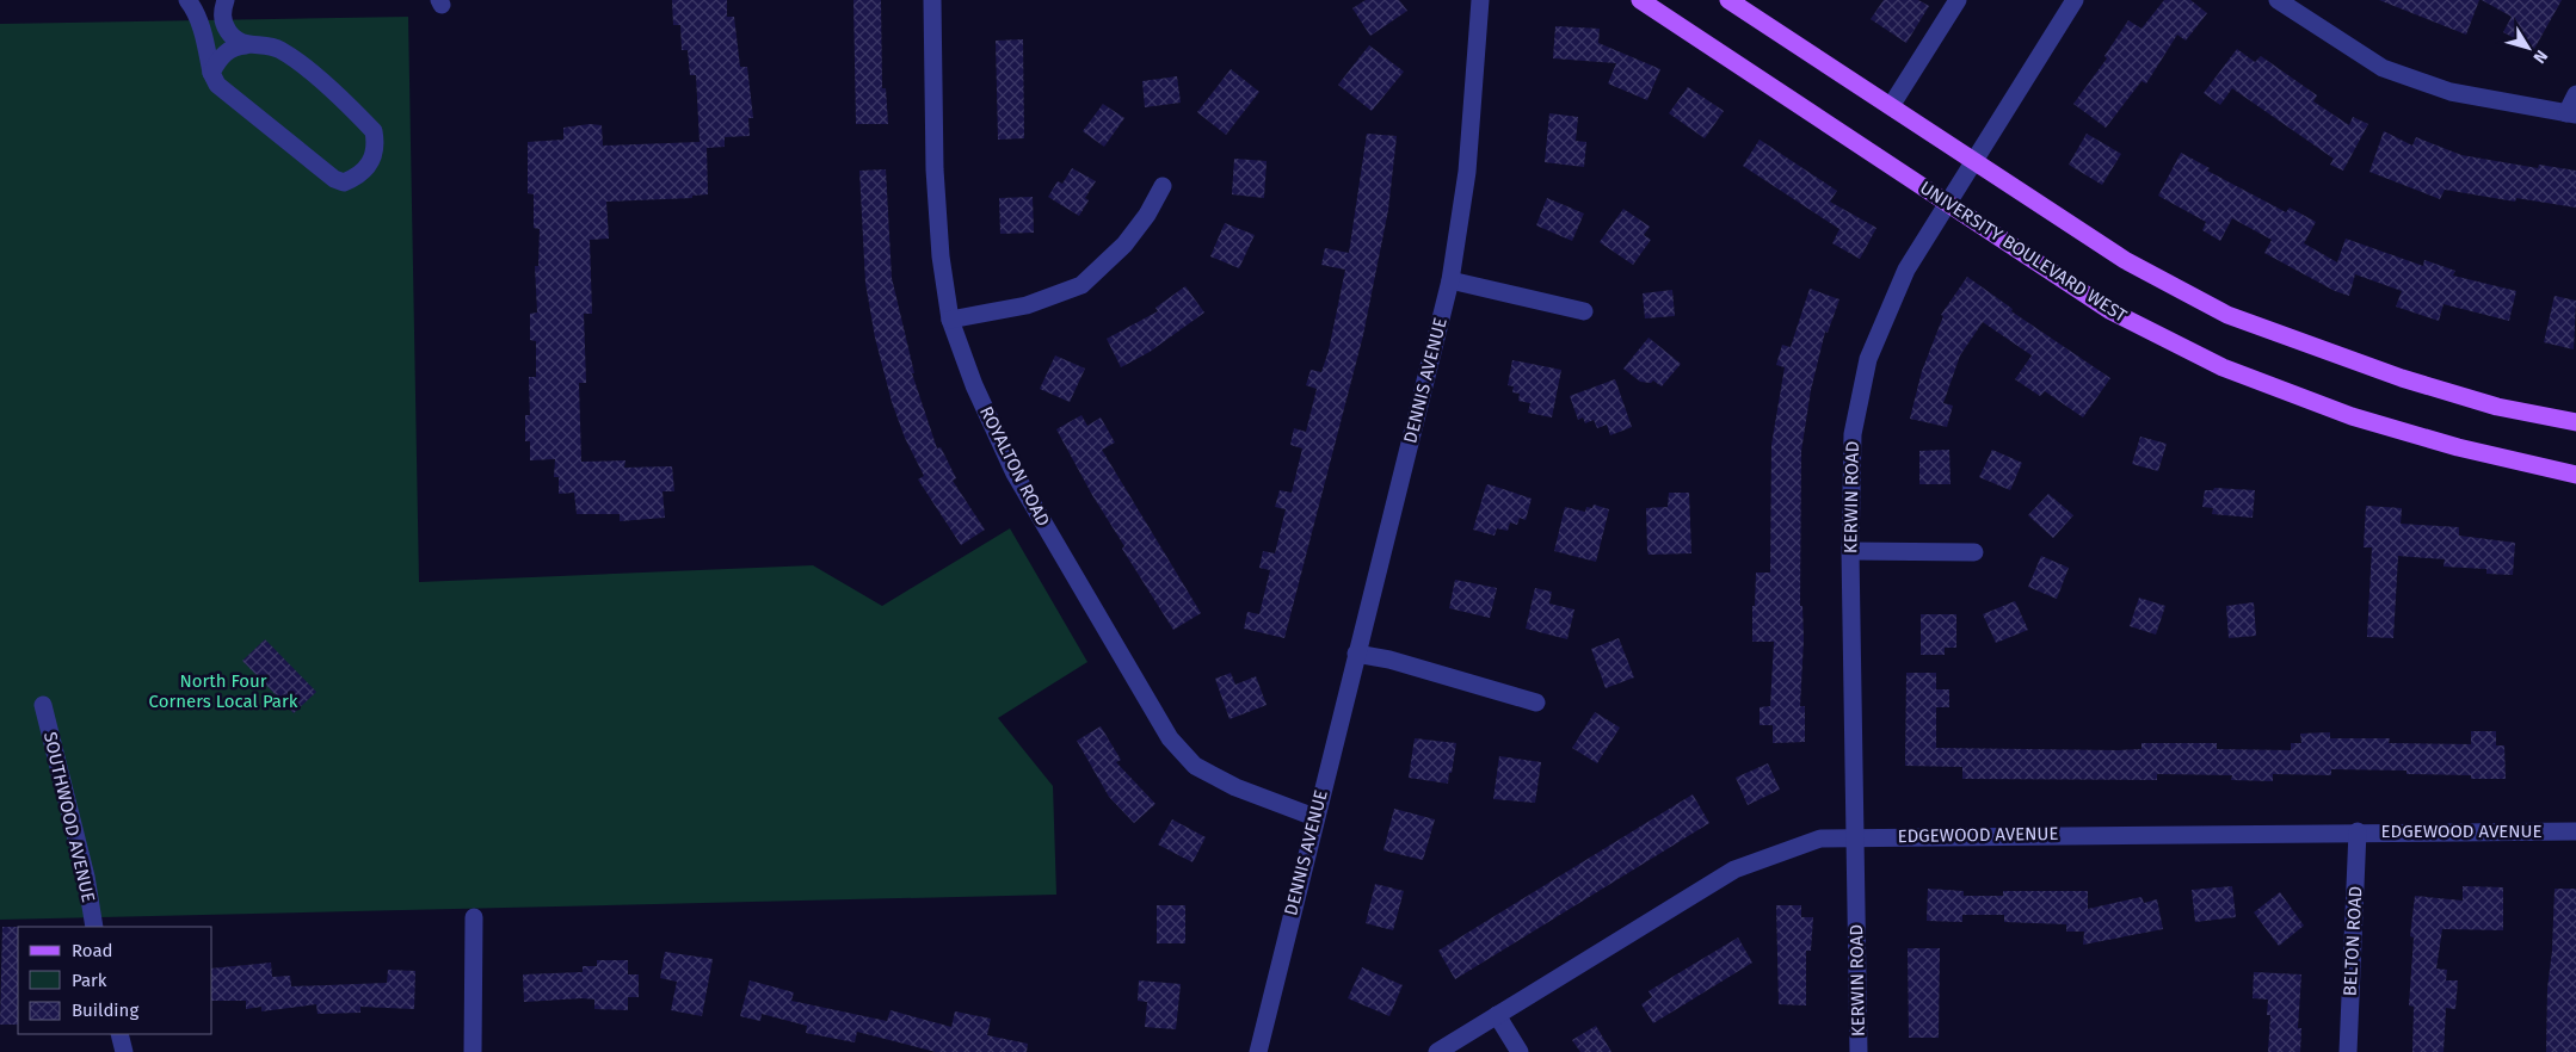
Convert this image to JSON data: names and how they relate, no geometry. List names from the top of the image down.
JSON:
{
  "streets": {
    "main road": ["UNIVERSITY BOULEVARD WEST"],
    "street": [
      "DENNIS AVENUE",
      "ROYALTON ROAD",
      "KERWIN ROAD",
      "SOUTHWOOD AVENUE",
      "EDGEWOOD AVENUE",
      "BELTON ROAD"
    ]
  },
  "crossings": [
    ["UNIVERSITY BOULEVARD WEST", "KERWIN ROAD"],
    ["DENNIS AVENUE", "ROYALTON ROAD"],
    ["KERWIN ROAD", "EDGEWOOD AVENUE"],
    ["EDGEWOOD AVENUE", "BELTON ROAD"]
  ],
  "parks": ["North Four Corners Local Park"],
  "legend": ["Road", "Park", "Building"],
  "north": "bottom right"
}
